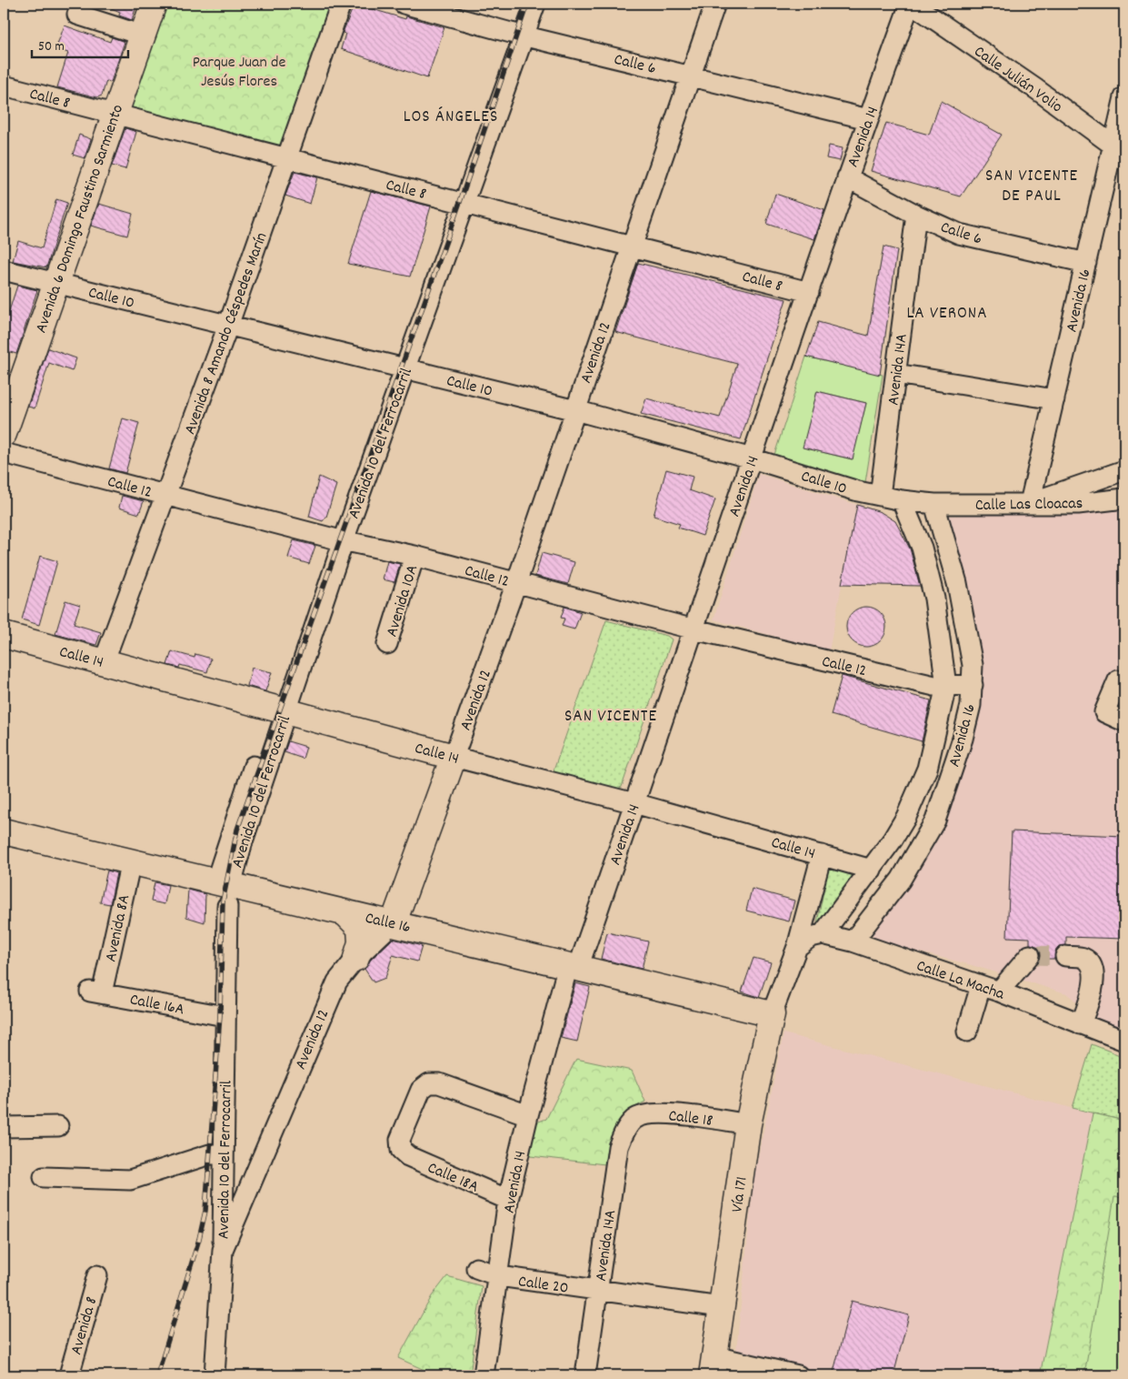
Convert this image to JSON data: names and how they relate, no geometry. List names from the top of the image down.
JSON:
{
  "streets": {
    "main road": [
      "Avenida 6 Domingo Faustino Sarmiento",
      "Avenida 12",
      "Calle 14",
      "Calle 16",
      "Vía 171"
    ],
    "street": [
      "Calle 6",
      "Calle Julián Volio",
      "Calle 8",
      "Avenida 14",
      "Calle 10",
      "Avenida 16",
      "Avenida 8 Amando Céspedes Marín",
      "Avenida 14A",
      "Avenida 10 del Ferrocarril",
      "Calle 12",
      "Calle Las Cloacas",
      "Avenida 10A",
      "Avenida 8A",
      "Calle La Macha",
      "Calle 16A",
      "Calle 18",
      "Calle 18A",
      "Calle 20",
      "Avenida 8"
    ]
  },
  "crossings": [
    ["Calle 6", "Avenida 14"],
    ["Calle 6", "Avenida 16"],
    ["Calle 6", "Avenida 12"],
    ["Calle 6", "Avenida 14A"],
    ["Calle 6", "Avenida 10 del Ferrocarril"],
    ["Calle Julián Volio", "Avenida 14"],
    ["Calle Julián Volio", "Avenida 16"],
    ["Calle 8", "Avenida 14"],
    ["Calle 8", "Avenida 6 Domingo Faustino Sarmiento"],
    ["Calle 8", "Avenida 8 Amando Céspedes Marín"],
    ["Calle 8", "Avenida 12"],
    ["Calle 8", "Avenida 10 del Ferrocarril"],
    ["Avenida 14", "Calle 10"],
    ["Avenida 14", "Calle 12"],
    ["Avenida 14", "Calle 14"],
    ["Avenida 14", "Calle 16"],
    ["Avenida 14", "Calle 18A"],
    ["Avenida 14", "Calle 20"],
    ["Avenida 6 Domingo Faustino Sarmiento", "Calle 10"],
    ["Calle 10", "Avenida 16"],
    ["Calle 10", "Avenida 8 Amando Céspedes Marín"],
    ["Calle 10", "Avenida 12"],
    ["Calle 10", "Avenida 14A"],
    ["Calle 10", "Avenida 10 del Ferrocarril"],
    ["Calle 10", "Calle Las Cloacas"],
    ["Avenida 16", "Calle 12"],
    ["Avenida 16", "Calle Las Cloacas"],
    ["Avenida 16", "Calle 14"],
    ["Avenida 16", "Calle La Macha"],
    ["Avenida 8 Amando Céspedes Marín", "Calle 12"],
    ["Avenida 8 Amando Céspedes Marín", "Calle 14"],
    ["Avenida 12", "Avenida 10 del Ferrocarril"],
    ["Avenida 12", "Calle 12"],
    ["Avenida 12", "Calle 14"],
    ["Avenida 12", "Calle 16"],
    ["Avenida 14A", "Calle 18"],
    ["Avenida 14A", "Calle 20"],
    ["Avenida 10 del Ferrocarril", "Calle 12"],
    ["Avenida 10 del Ferrocarril", "Calle 14"],
    ["Avenida 10 del Ferrocarril", "Calle 16"],
    ["Avenida 10 del Ferrocarril", "Calle 16A"],
    ["Calle 12", "Avenida 10A"],
    ["Calle 16", "Avenida 8A"],
    ["Calle 16", "Vía 171"],
    ["Avenida 8A", "Calle 16A"],
    ["Calle 18", "Vía 171"],
    ["Vía 171", "Calle 20"]
  ],
  "districts": [
    "LOS ÁNGELES",
    "SAN VICENTE DE PAUL",
    "LA VERONA",
    "SAN VICENTE"
  ],
  "parks": ["Parque Juan de Jesús Flores"],
  "scale_bar": "50 m"
}
